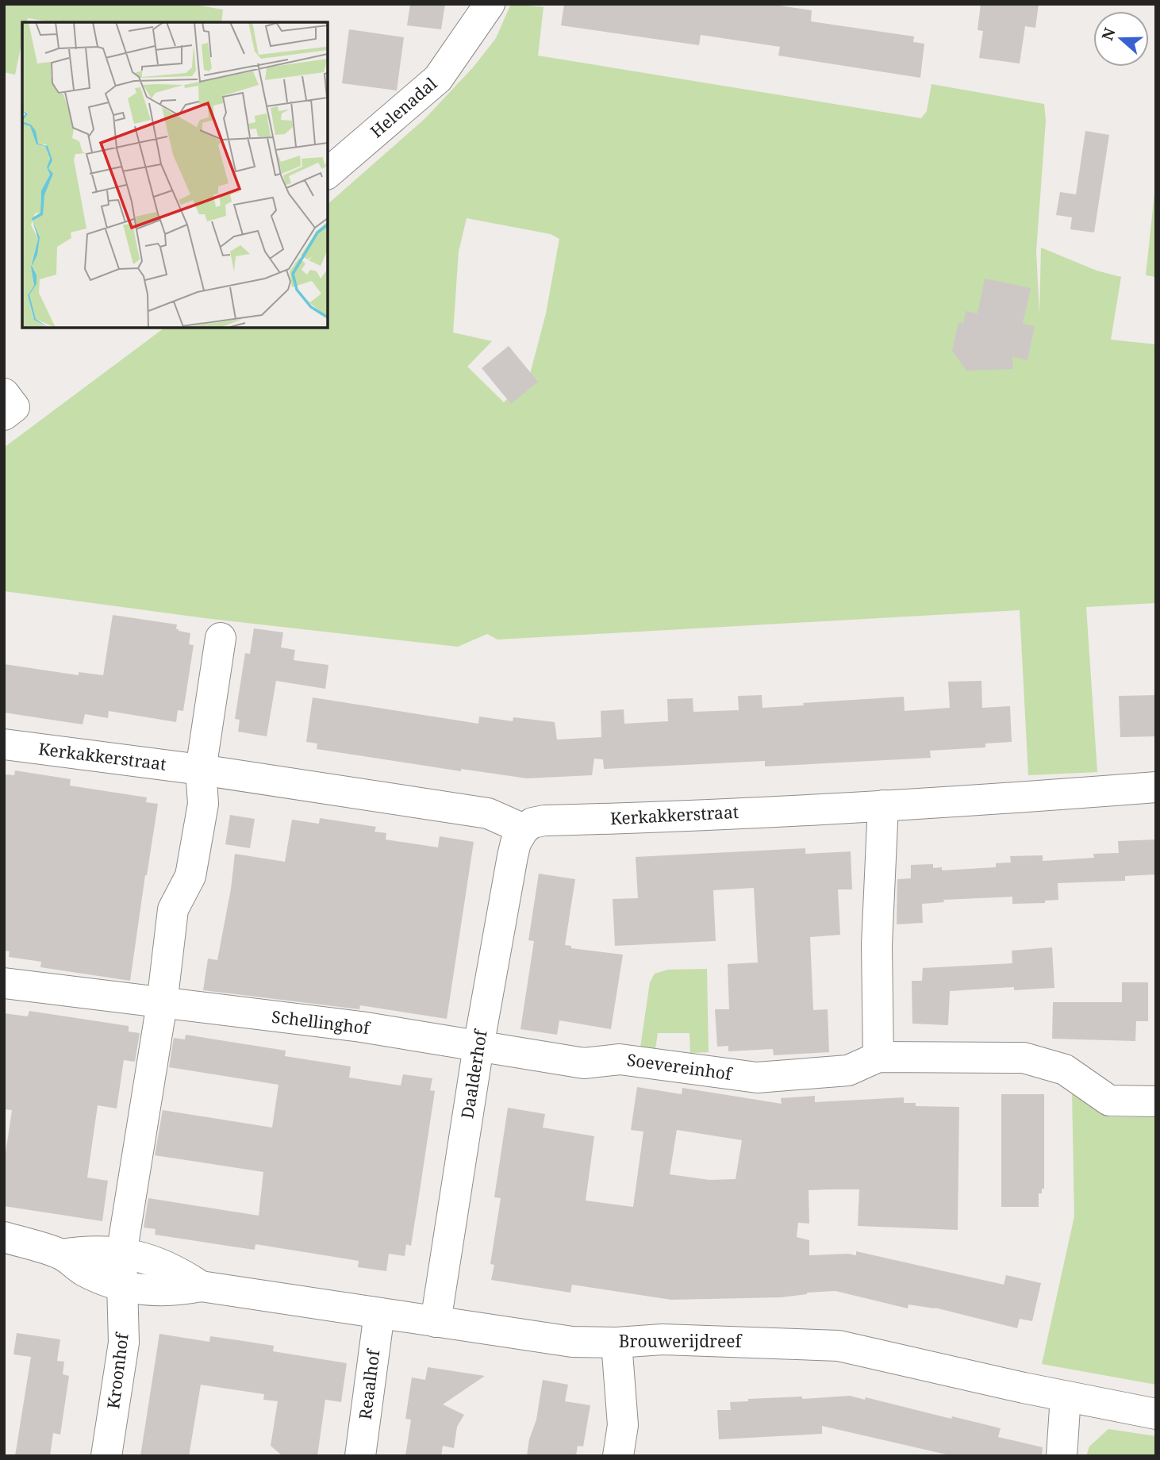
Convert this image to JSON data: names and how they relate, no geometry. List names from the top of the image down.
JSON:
{
  "streets": {
    "street": [
      "Helenadal",
      "Kerkakkerstraat",
      "Schellinghof",
      "Soevereinhof",
      "Daalderhof",
      "Brouwerijdreef",
      "Kroonhof",
      "Reaalhof"
    ]
  },
  "crossings": [
    ["Kerkakkerstraat", "Daalderhof"],
    ["Schellinghof", "Soevereinhof"],
    ["Schellinghof", "Daalderhof"],
    ["Soevereinhof", "Daalderhof"],
    ["Daalderhof", "Brouwerijdreef"],
    ["Brouwerijdreef", "Kroonhof"],
    ["Brouwerijdreef", "Reaalhof"]
  ],
  "north": "left"
}
